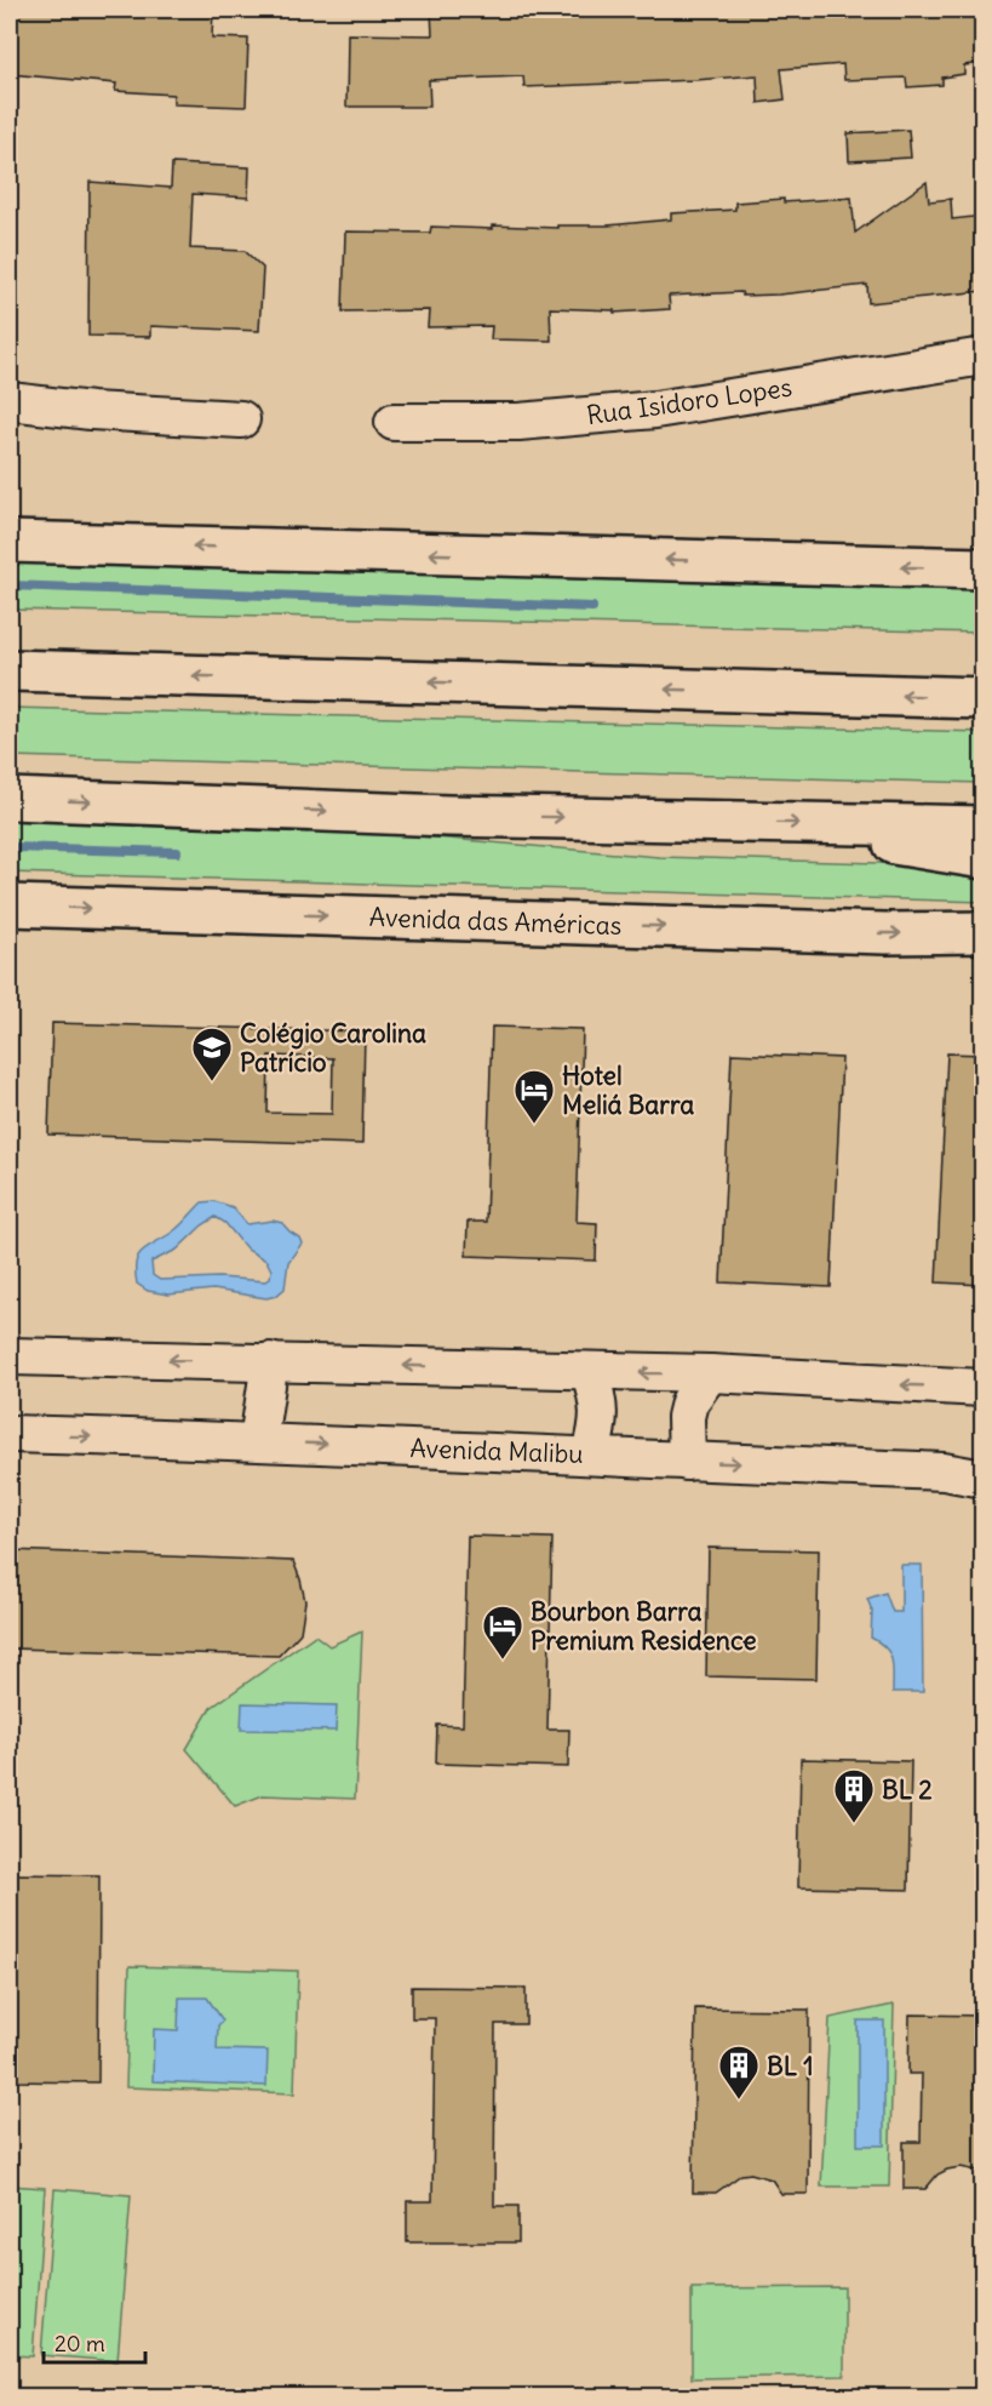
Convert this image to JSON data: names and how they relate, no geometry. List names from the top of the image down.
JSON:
{
  "streets": {
    "main road": ["Avenida das Américas"],
    "street": ["Rua Isidoro Lopes", "Avenida Malibu"]
  },
  "places": {
    "school or university": ["Colégio Carolina Patrício"],
    "hotel": ["Hotel Meliá Barra", "Bourbon Barra Premium Residence"],
    "building": ["BL 2", "BL 1"]
  },
  "scale_bar": "20 m"
}
